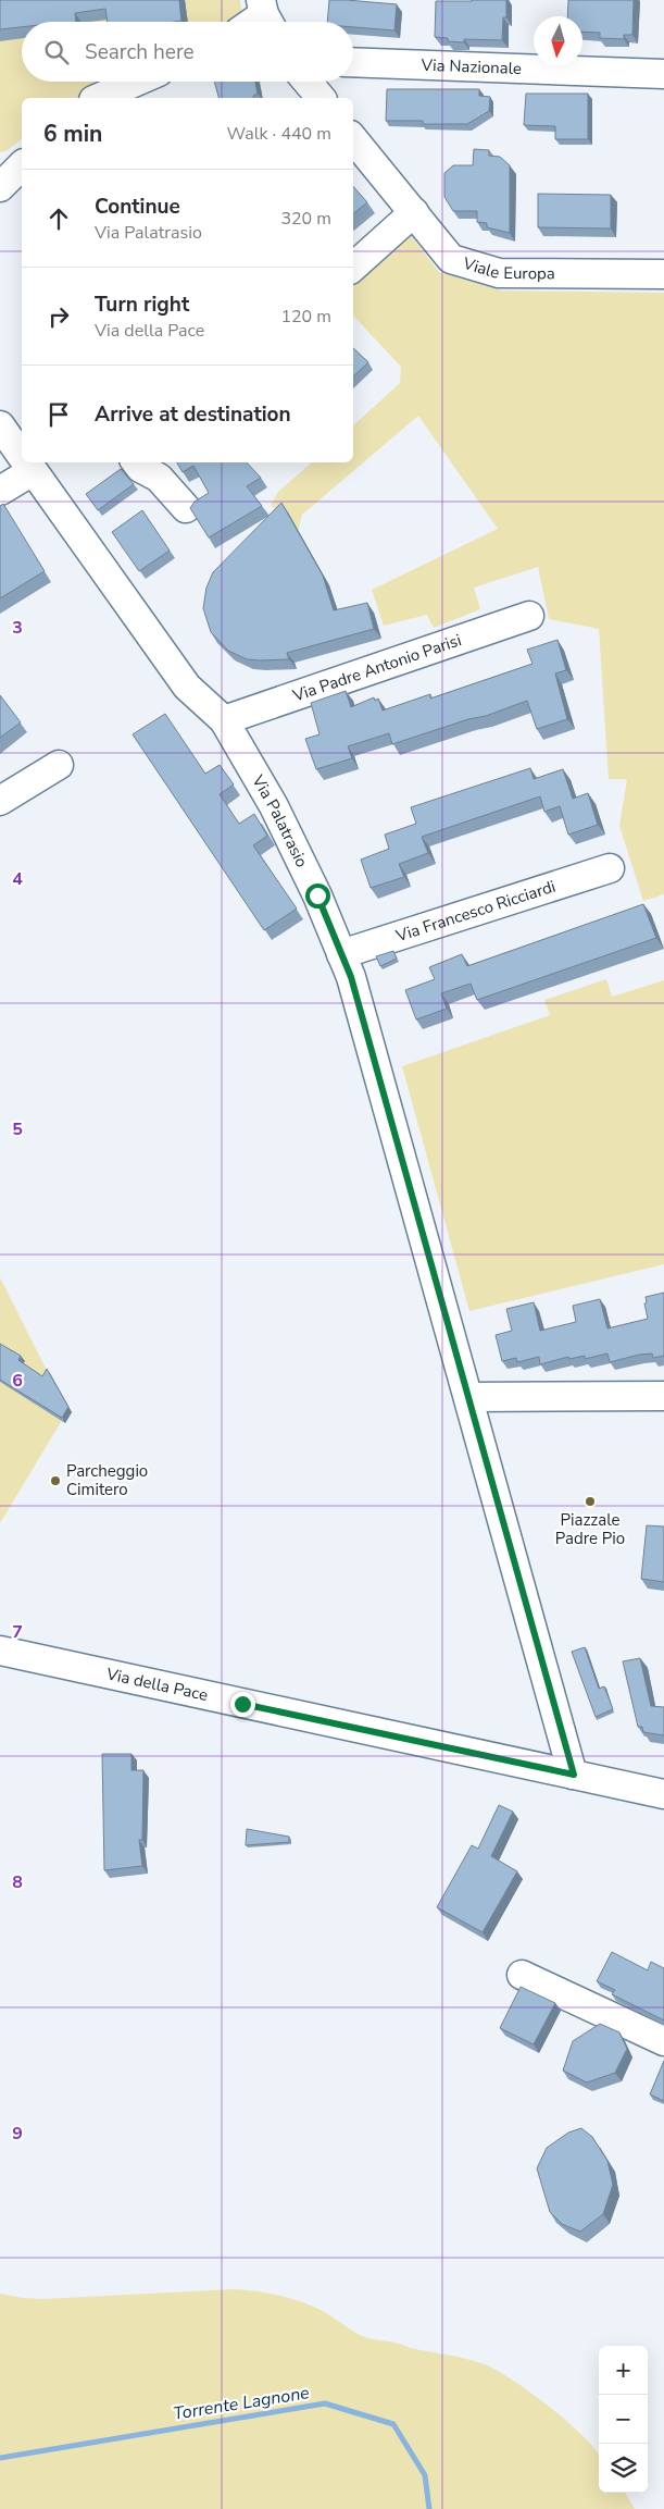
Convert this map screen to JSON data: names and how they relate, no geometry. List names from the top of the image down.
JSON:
{
  "streets": {
    "street": [
      "Via Nazionale",
      "Viale Europa",
      "Via Padre Antonio Parisi",
      "Via Palatrasio",
      "Via Francesco Ricciardi",
      "Via della Pace"
    ]
  },
  "crossings": [
    ["Via Padre Antonio Parisi", "Via Palatrasio"],
    ["Via Palatrasio", "Via Francesco Ricciardi"],
    ["Via Palatrasio", "Via della Pace"]
  ],
  "water": ["Torrente Lagnone"],
  "places": ["Parcheggio Cimitero", "Piazzale Padre Pio"],
  "north": "bottom",
  "page": {
    "search": "Search here",
    "heading": ["6 min", "Walk · 440 m"],
    "list": [
      ["Continue", "Via Palatrasio", "320 m"],
      ["Turn right", "Via della Pace", "120 m"],
      "Arrive at destination"
    ],
    "map_buttons": ["+", "−"]
  },
  "grid": {
    "rows": [
      "3",
      "4",
      "5",
      "6",
      "7",
      "8",
      "9"
    ]
  }
}
